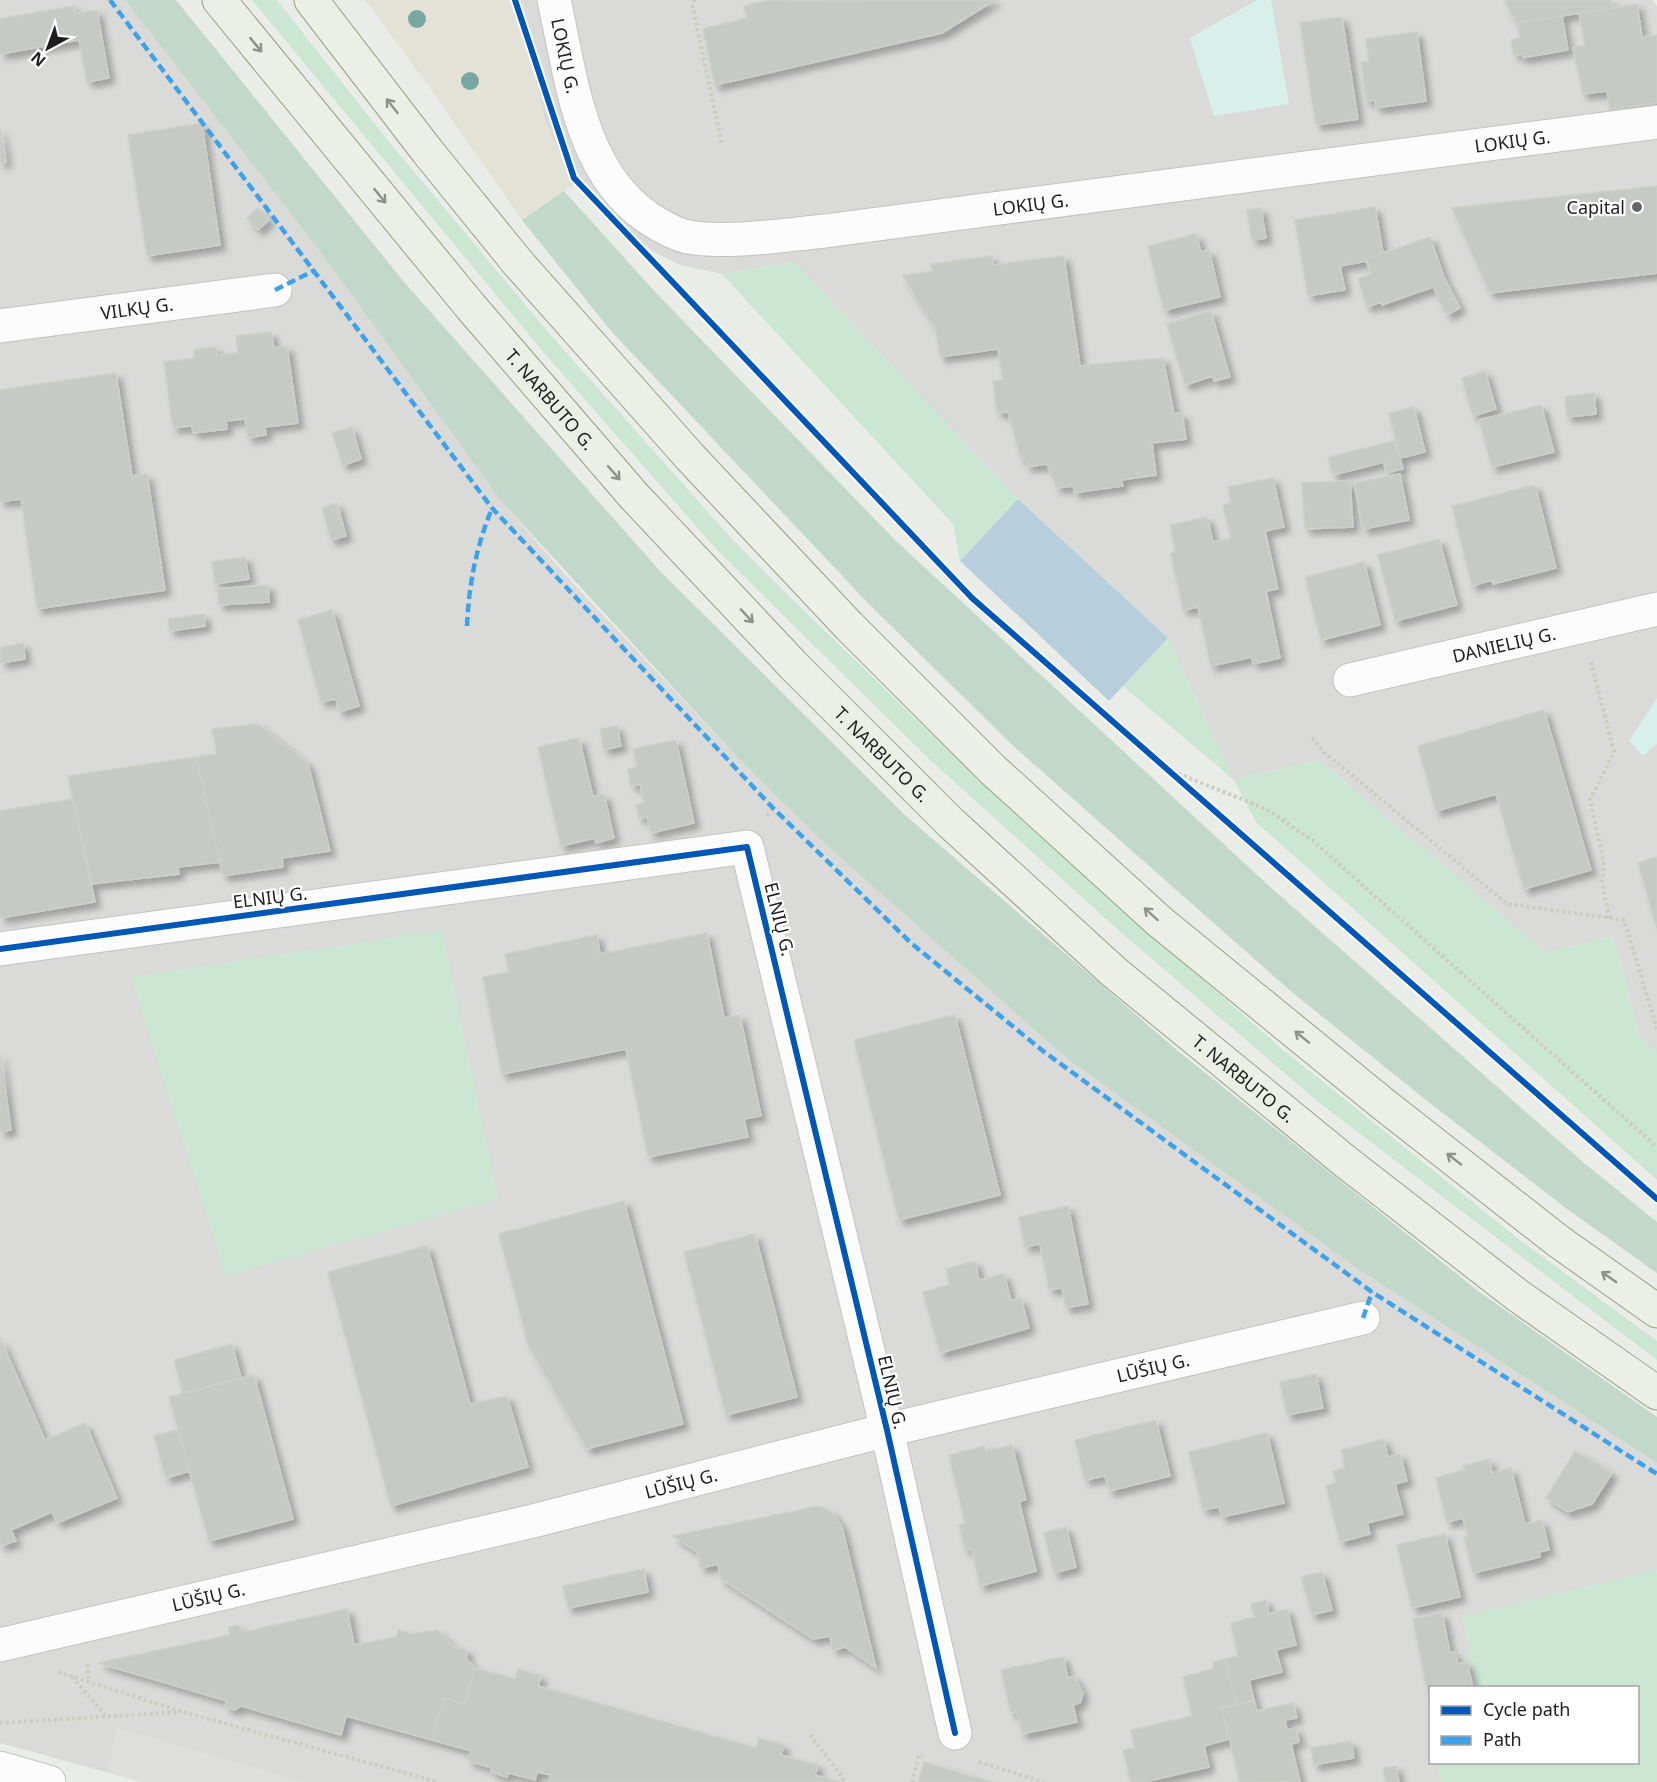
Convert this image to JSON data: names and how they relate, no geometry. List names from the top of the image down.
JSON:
{
  "streets": {
    "main road": ["T. NARBUTO G."],
    "street": [
      "LOKIŲ G.",
      "VILKŲ G.",
      "DANIELIŲ G.",
      "ELNIŲ G.",
      "LŪŠIŲ G."
    ]
  },
  "crossings": [
    ["ELNIŲ G.", "LŪŠIŲ G."]
  ],
  "places": ["Capital"],
  "legend": ["Cycle path", "Path"],
  "north": "bottom left"
}
